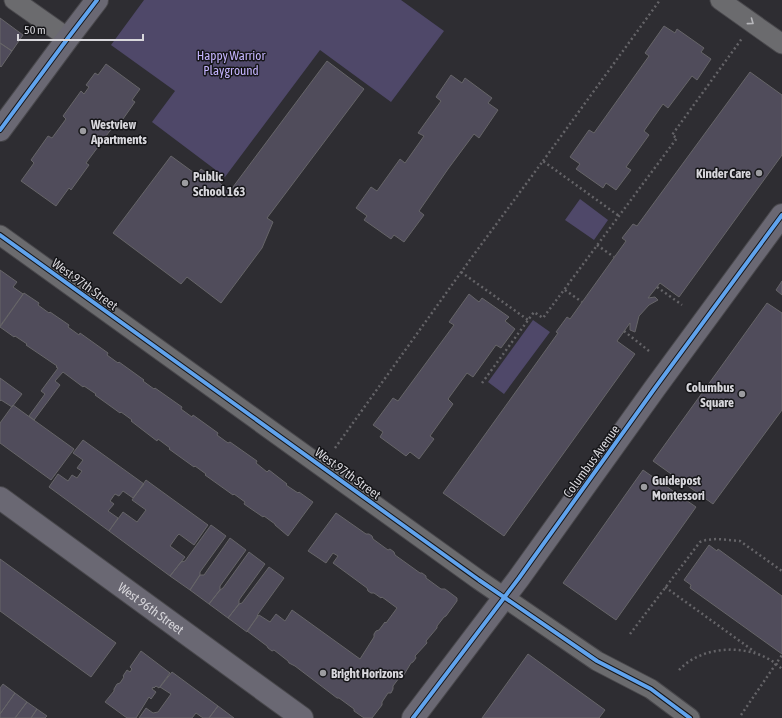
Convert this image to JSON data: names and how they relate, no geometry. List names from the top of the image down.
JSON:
{
  "streets": {
    "main road": ["Columbus Avenue", "West 96th Street"],
    "street": ["West 97th Street"]
  },
  "crossings": [
    ["West 97th Street", "Columbus Avenue"]
  ],
  "parks": ["Happy Warrior Playground"],
  "places": [
    "Westview Apartments",
    "Kinder Care",
    "Public School 163",
    "Columbus Square",
    "Guidepost Montessori",
    "Bright Horizons"
  ],
  "scale_bar": "50 m"
}
